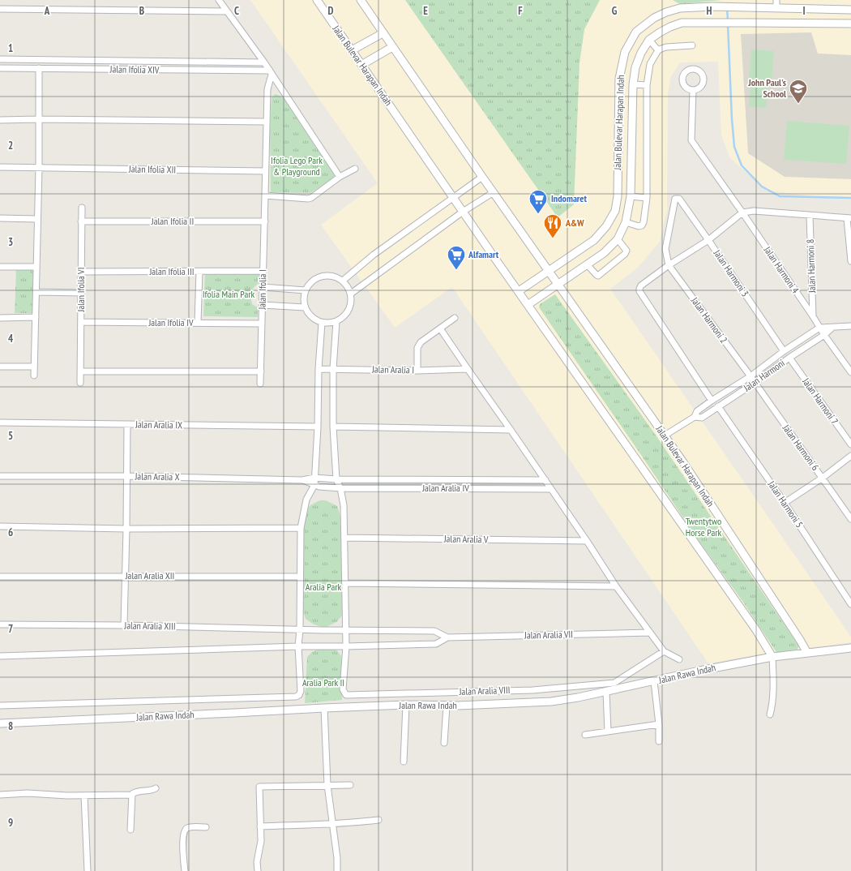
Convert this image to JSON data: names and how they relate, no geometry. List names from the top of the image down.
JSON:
{
  "streets": {
    "street": [
      "Jalan Bulevar Harapan Indah",
      "Jalan Ifolia XIV",
      "Jalan Ifolia XII",
      "Jalan Ifolia II",
      "Jalan Harmoni 8",
      "Jalan Harmoni 4",
      "Jalan Ifolia III",
      "Jalan Harmoni 3",
      "Jalan Ifolia VI",
      "Jalan Ifolia I",
      "Jalan Harmoni 2",
      "Jalan Ifolia IV",
      "Jalan Aralia I",
      "Jalan Harmoni",
      "Jalan Harmoni 7",
      "Jalan Aralia IX",
      "Jalan Harmoni 6",
      "Jalan Aralia X",
      "Jalan Aralia IV",
      "Jalan Harmoni 5",
      "Jalan Aralia V",
      "Jalan Aralia XII",
      "Jalan Aralia XIII",
      "Jalan Aralia VII",
      "Jalan Rawa Indah",
      "Jalan Aralia VIII"
    ]
  },
  "crossings": [
    ["Jalan Bulevar Harapan Indah", "Jalan Harmoni"],
    ["Jalan Bulevar Harapan Indah", "Jalan Rawa Indah"],
    ["Jalan Ifolia XIV", "Jalan Ifolia I"],
    ["Jalan Ifolia XII", "Jalan Ifolia I"],
    ["Jalan Ifolia II", "Jalan Ifolia VI"],
    ["Jalan Ifolia II", "Jalan Ifolia I"],
    ["Jalan Harmoni 8", "Jalan Harmoni 4"],
    ["Jalan Harmoni 4", "Jalan Harmoni"],
    ["Jalan Ifolia III", "Jalan Ifolia VI"],
    ["Jalan Ifolia III", "Jalan Ifolia I"],
    ["Jalan Harmoni 3", "Jalan Harmoni 2"],
    ["Jalan Harmoni 3", "Jalan Harmoni"],
    ["Jalan Ifolia VI", "Jalan Ifolia IV"],
    ["Jalan Ifolia I", "Jalan Ifolia IV"],
    ["Jalan Harmoni 2", "Jalan Harmoni"],
    ["Jalan Harmoni 2", "Jalan Harmoni 6"],
    ["Jalan Harmoni", "Jalan Harmoni 7"],
    ["Jalan Harmoni", "Jalan Harmoni 6"],
    ["Jalan Harmoni", "Jalan Harmoni 5"],
    ["Jalan Aralia X", "Jalan Aralia IV"],
    ["Jalan Aralia XIII", "Jalan Aralia VII"],
    ["Jalan Aralia VII", "Jalan Aralia VIII"]
  ],
  "parks": [
    "Ifolia Lego Park & Playground",
    "Ifolia Main Park",
    "Twentytwo Horse Park",
    "Aralia Park",
    "Aralia Park II"
  ],
  "places": {
    "school or university": ["John Paul's School"],
    "supermarket": ["Indomaret", "Alfamart"],
    "restaurant": ["A&W"]
  },
  "grid": {
    "columns": [
      "A",
      "B",
      "C",
      "D",
      "E",
      "F",
      "G",
      "H",
      "I"
    ],
    "rows": [
      "1",
      "2",
      "3",
      "4",
      "5",
      "6",
      "7",
      "8",
      "9"
    ]
  }
}
